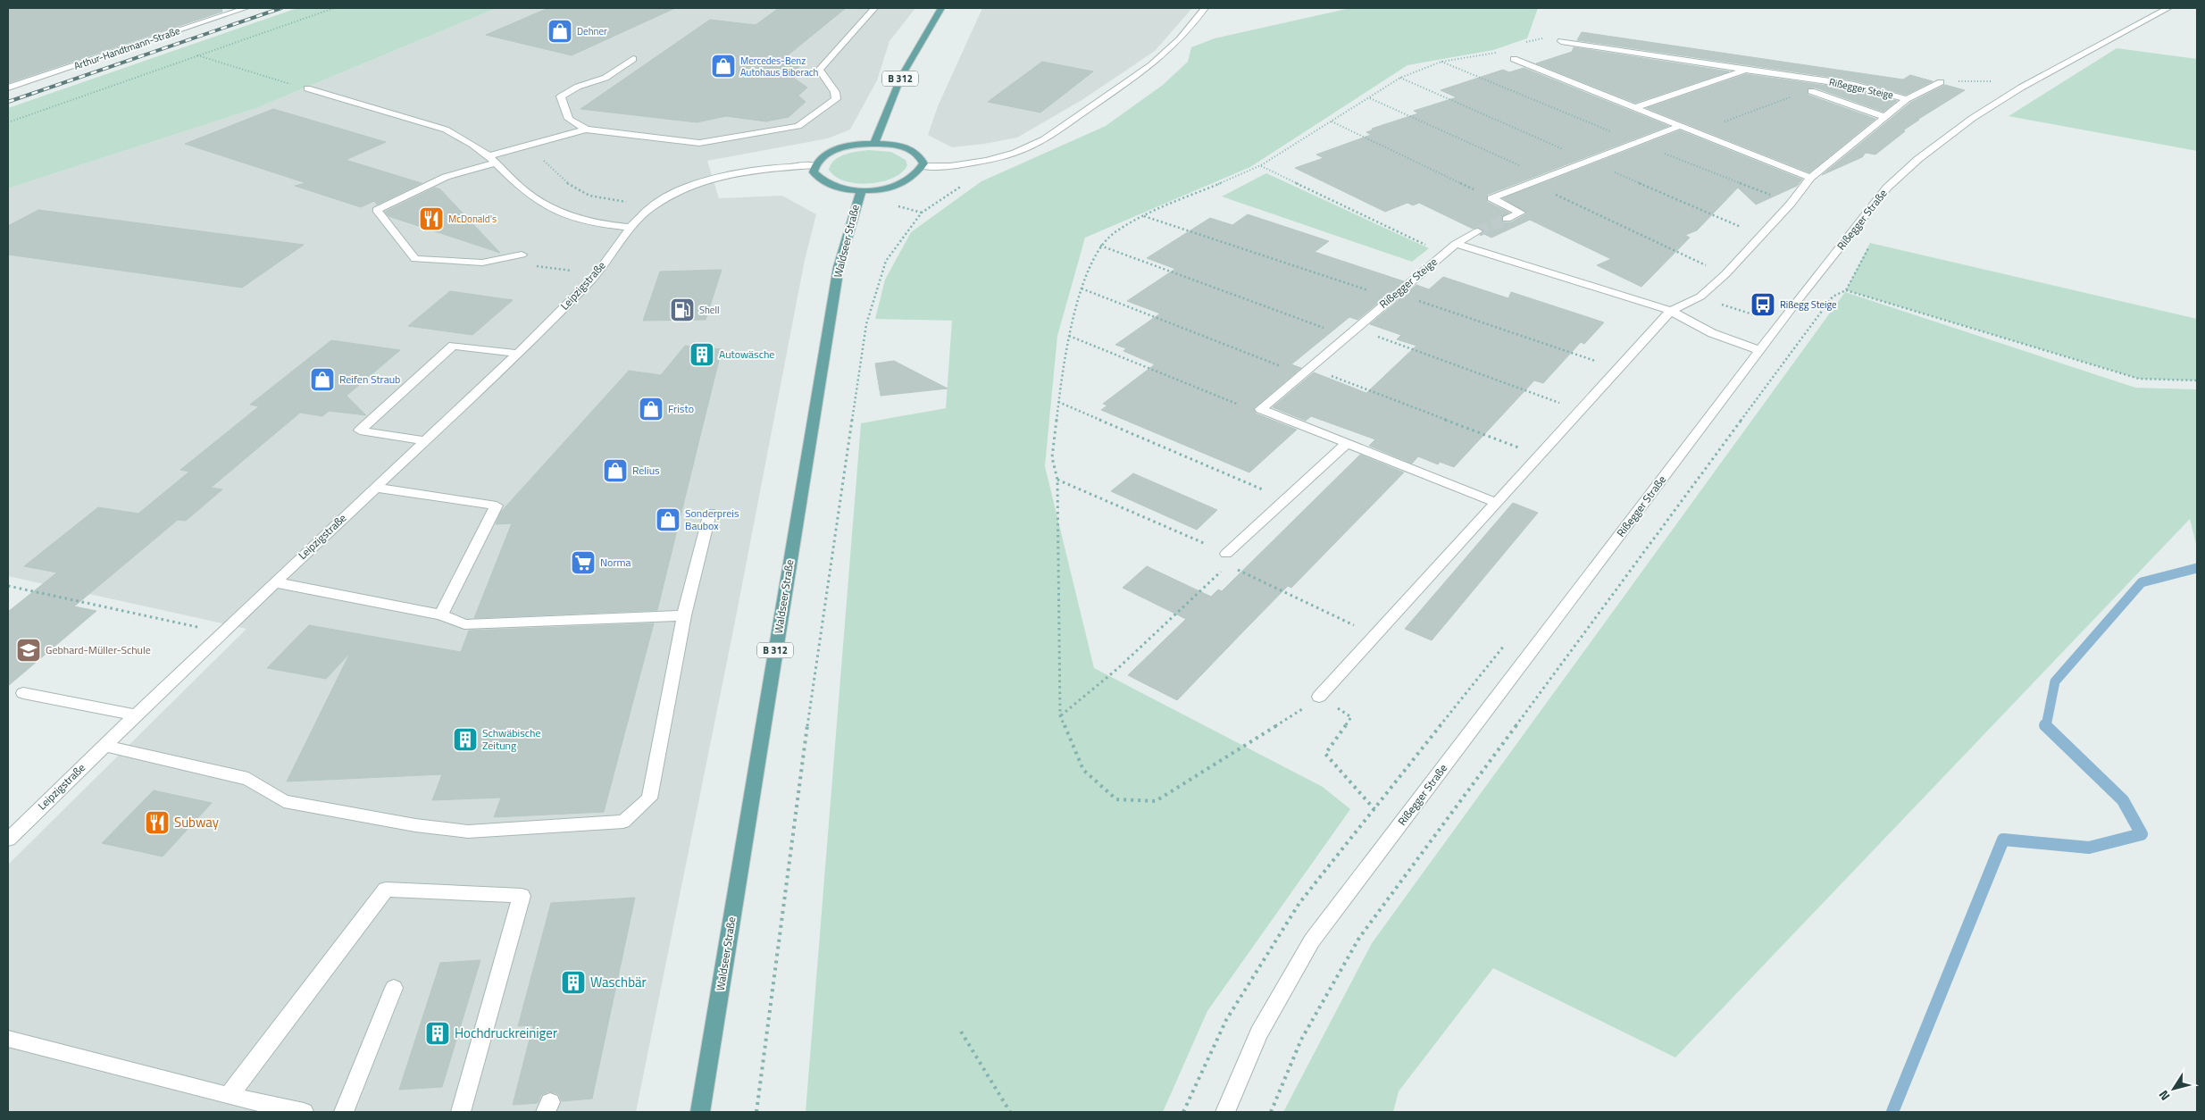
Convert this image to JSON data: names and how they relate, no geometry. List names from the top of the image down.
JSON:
{
  "streets": {
    "main road": ["B 312", "Waldseer Straße"],
    "street": [
      "Arthur-Handtmann-Straße",
      "Rißegger Steige",
      "Rißegger Straße",
      "Leipzigstraße"
    ]
  },
  "places": {
    "shop": [
      "Dehner",
      "Mercedes-Benz Autohaus Biberach",
      "Reifen Straub",
      "Fristo",
      "Relius",
      "Sonderpreis Baubox"
    ],
    "restaurant": ["McDonald's", "Subway"],
    "bus stop": ["Rißegg Steige"],
    "fuel station": ["Shell"],
    "building": [
      "Autowäsche",
      "Schwäbische Zeitung",
      "Waschbär",
      "Hochdruckreiniger"
    ],
    "supermarket": ["Norma"],
    "school or university": ["Gebhard-Müller-Schule"]
  },
  "north": "bottom left"
}
